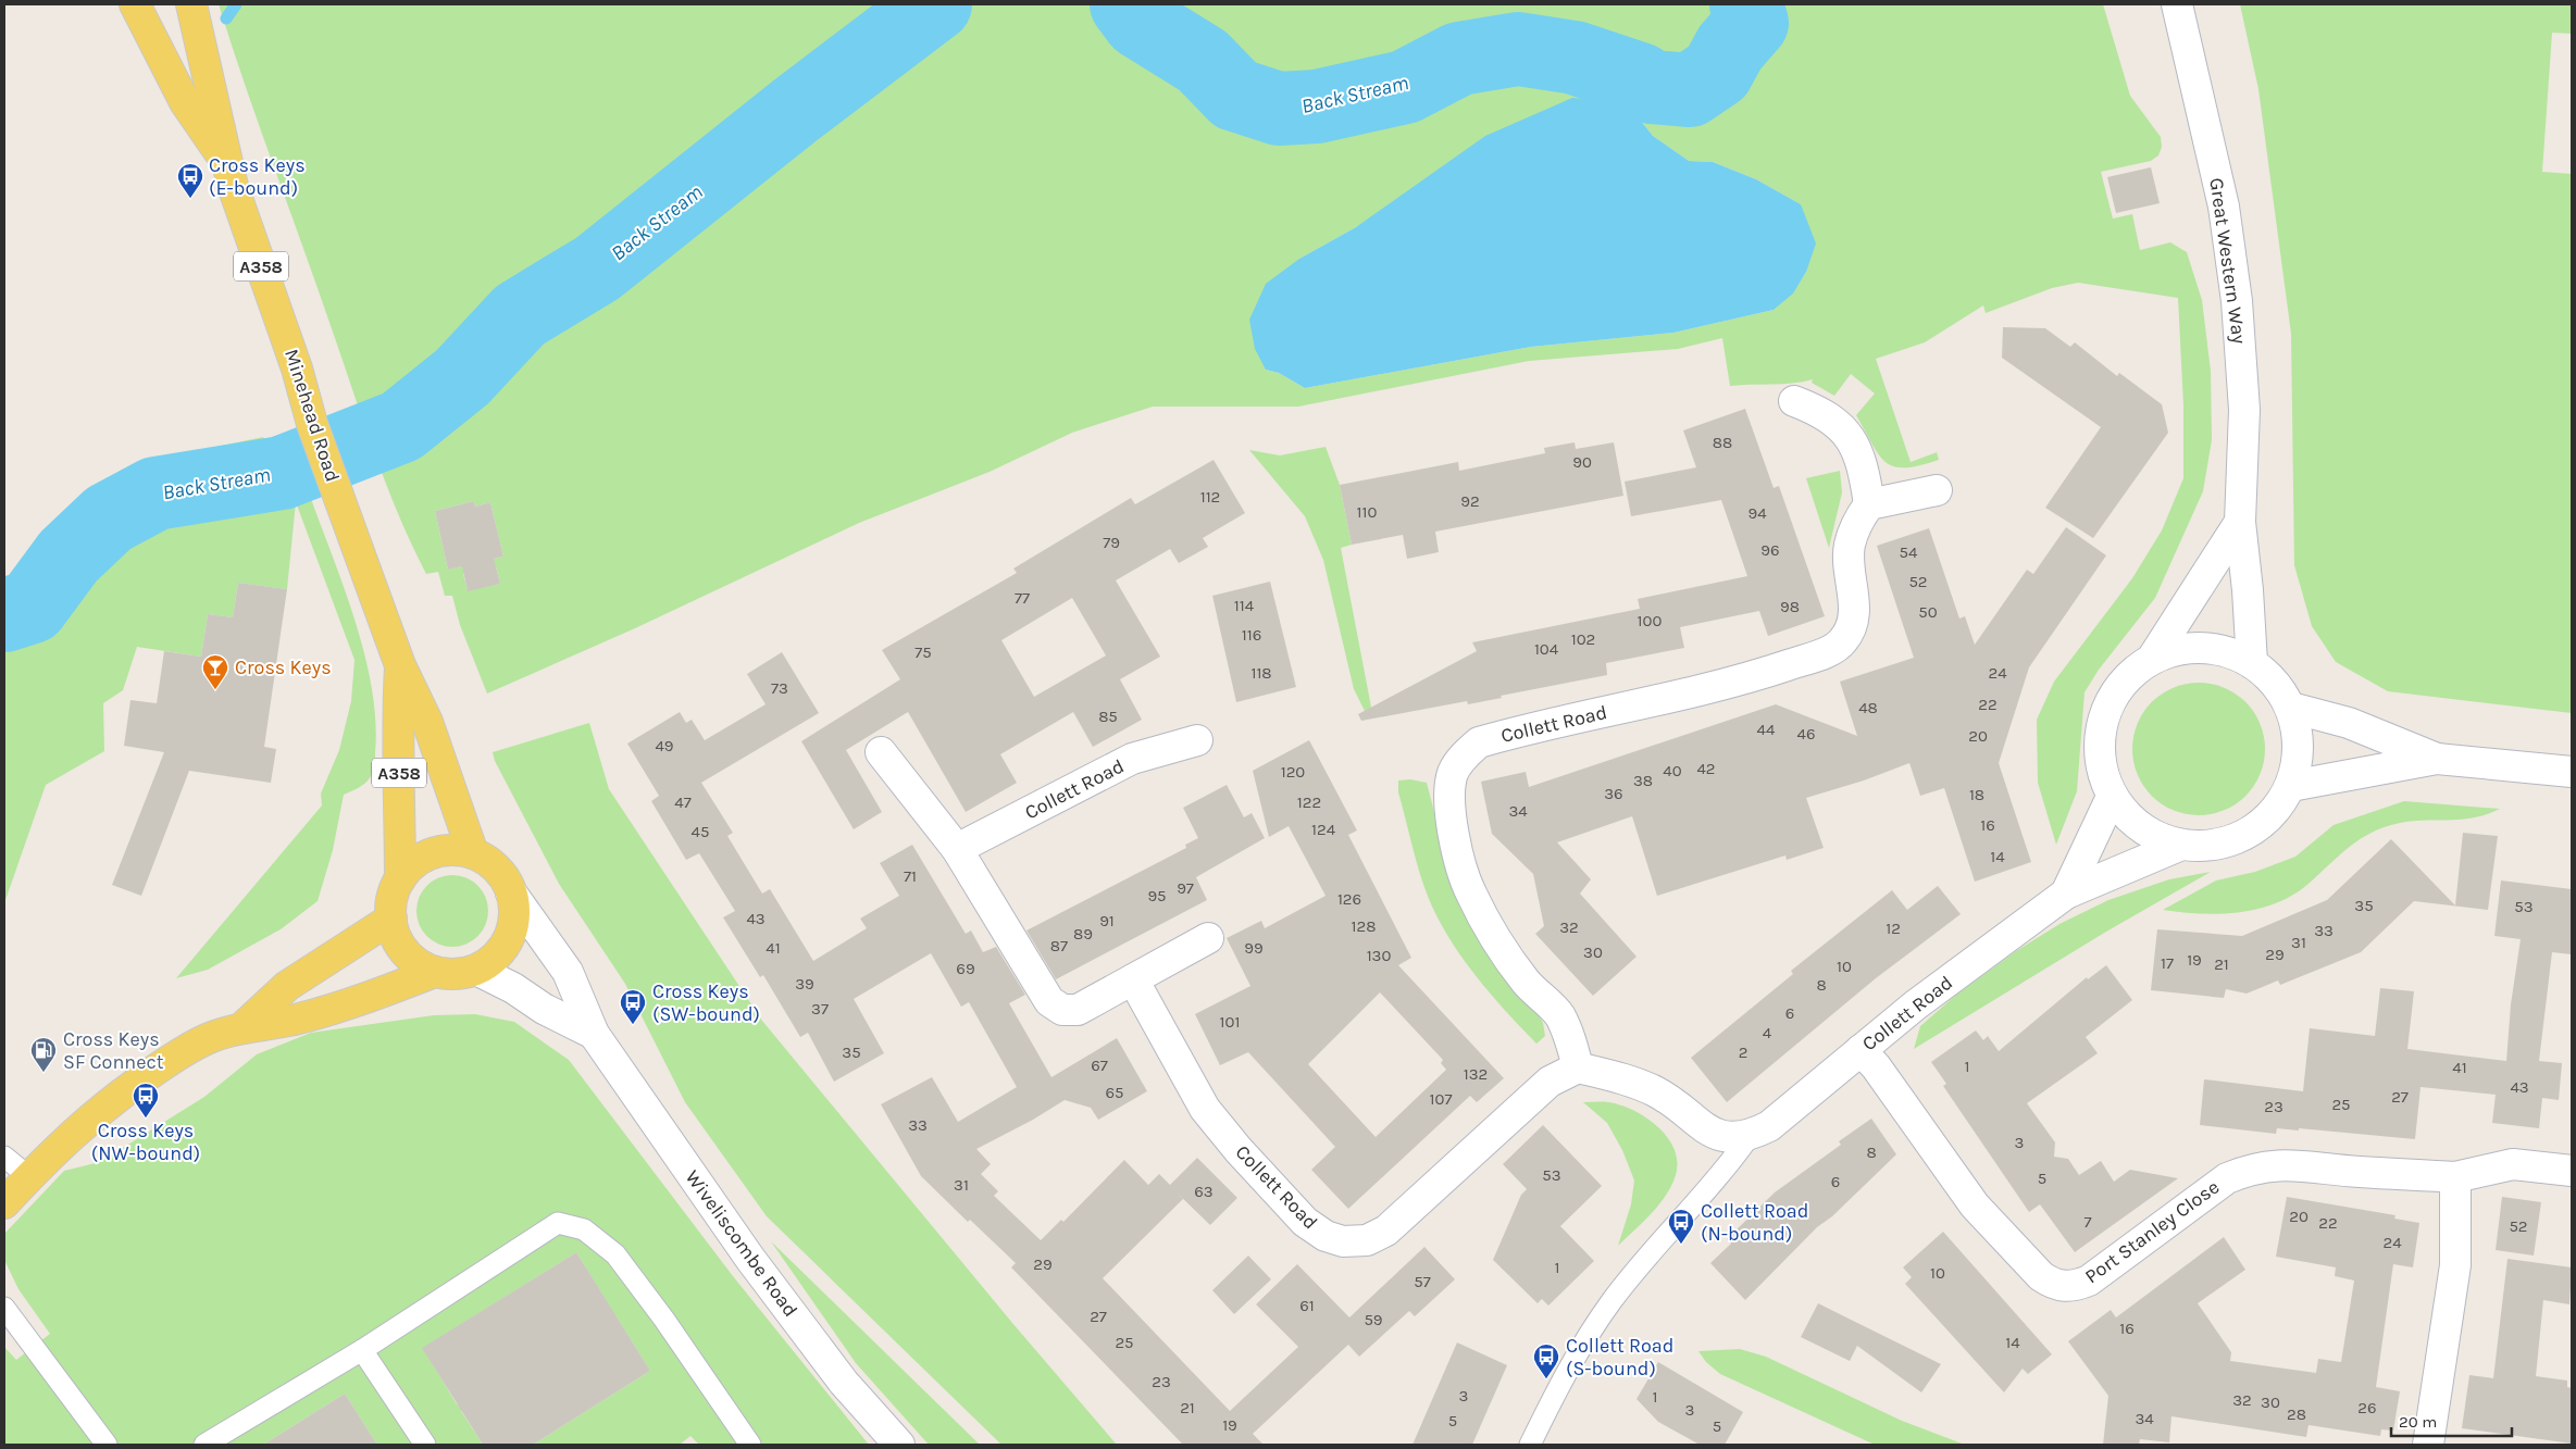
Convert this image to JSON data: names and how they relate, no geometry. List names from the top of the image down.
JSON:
{
  "streets": {
    "main road": ["A358", "Minehead Road"],
    "street": [
      "Great Western Way",
      "Collett Road",
      "Port Stanley Close",
      "Wiveliscombe Road"
    ]
  },
  "crossings": [
    ["A358", "Minehead Road"],
    ["A358", "Wiveliscombe Road"],
    ["Minehead Road", "Wiveliscombe Road"],
    ["Collett Road", "Port Stanley Close"]
  ],
  "water": ["Back Stream"],
  "places": {
    "bus stop": [
      "Cross Keys (E-bound)",
      "Cross Keys (SW-bound)",
      "Cross Keys (NW-bound)",
      "Collett Road (N-bound)",
      "Collett Road (S-bound)"
    ],
    "bar": ["Cross Keys"],
    "fuel station": ["Cross Keys SF Connect"]
  },
  "house_numbers": [
    "88",
    "90",
    "112",
    "92",
    "110",
    "94",
    "79",
    "96",
    "54",
    "52",
    "77",
    "114",
    "98",
    "50",
    "100",
    "116",
    "102",
    "104",
    "75",
    "118",
    "24",
    "73",
    "22",
    "48",
    "85",
    "44",
    "46",
    "20",
    "49",
    "42",
    "40",
    "120",
    "38",
    "36",
    "18",
    "47",
    "122",
    "34",
    "16",
    "124",
    "45",
    "14",
    "71",
    "97",
    "95",
    "126",
    "35",
    "53",
    "43",
    "91",
    "128",
    "32",
    "12",
    "33",
    "89",
    "31",
    "87",
    "41",
    "99",
    "30",
    "29",
    "130",
    "19",
    "17",
    "21",
    "10",
    "69",
    "39",
    "8",
    "37",
    "6",
    "101",
    "4",
    "35",
    "2",
    "67",
    "1",
    "41",
    "132",
    "43",
    "65",
    "27",
    "107",
    "25",
    "23",
    "33",
    "3",
    "8",
    "53",
    "5",
    "6",
    "31",
    "63",
    "20",
    "7",
    "22",
    "52",
    "24",
    "29",
    "1",
    "10",
    "57",
    "61",
    "27",
    "59",
    "16",
    "25",
    "14",
    "23",
    "3",
    "1",
    "32",
    "30",
    "21",
    "26",
    "3",
    "28",
    "34",
    "5",
    "19",
    "5"
  ],
  "scale_bar": "20 m"
}
